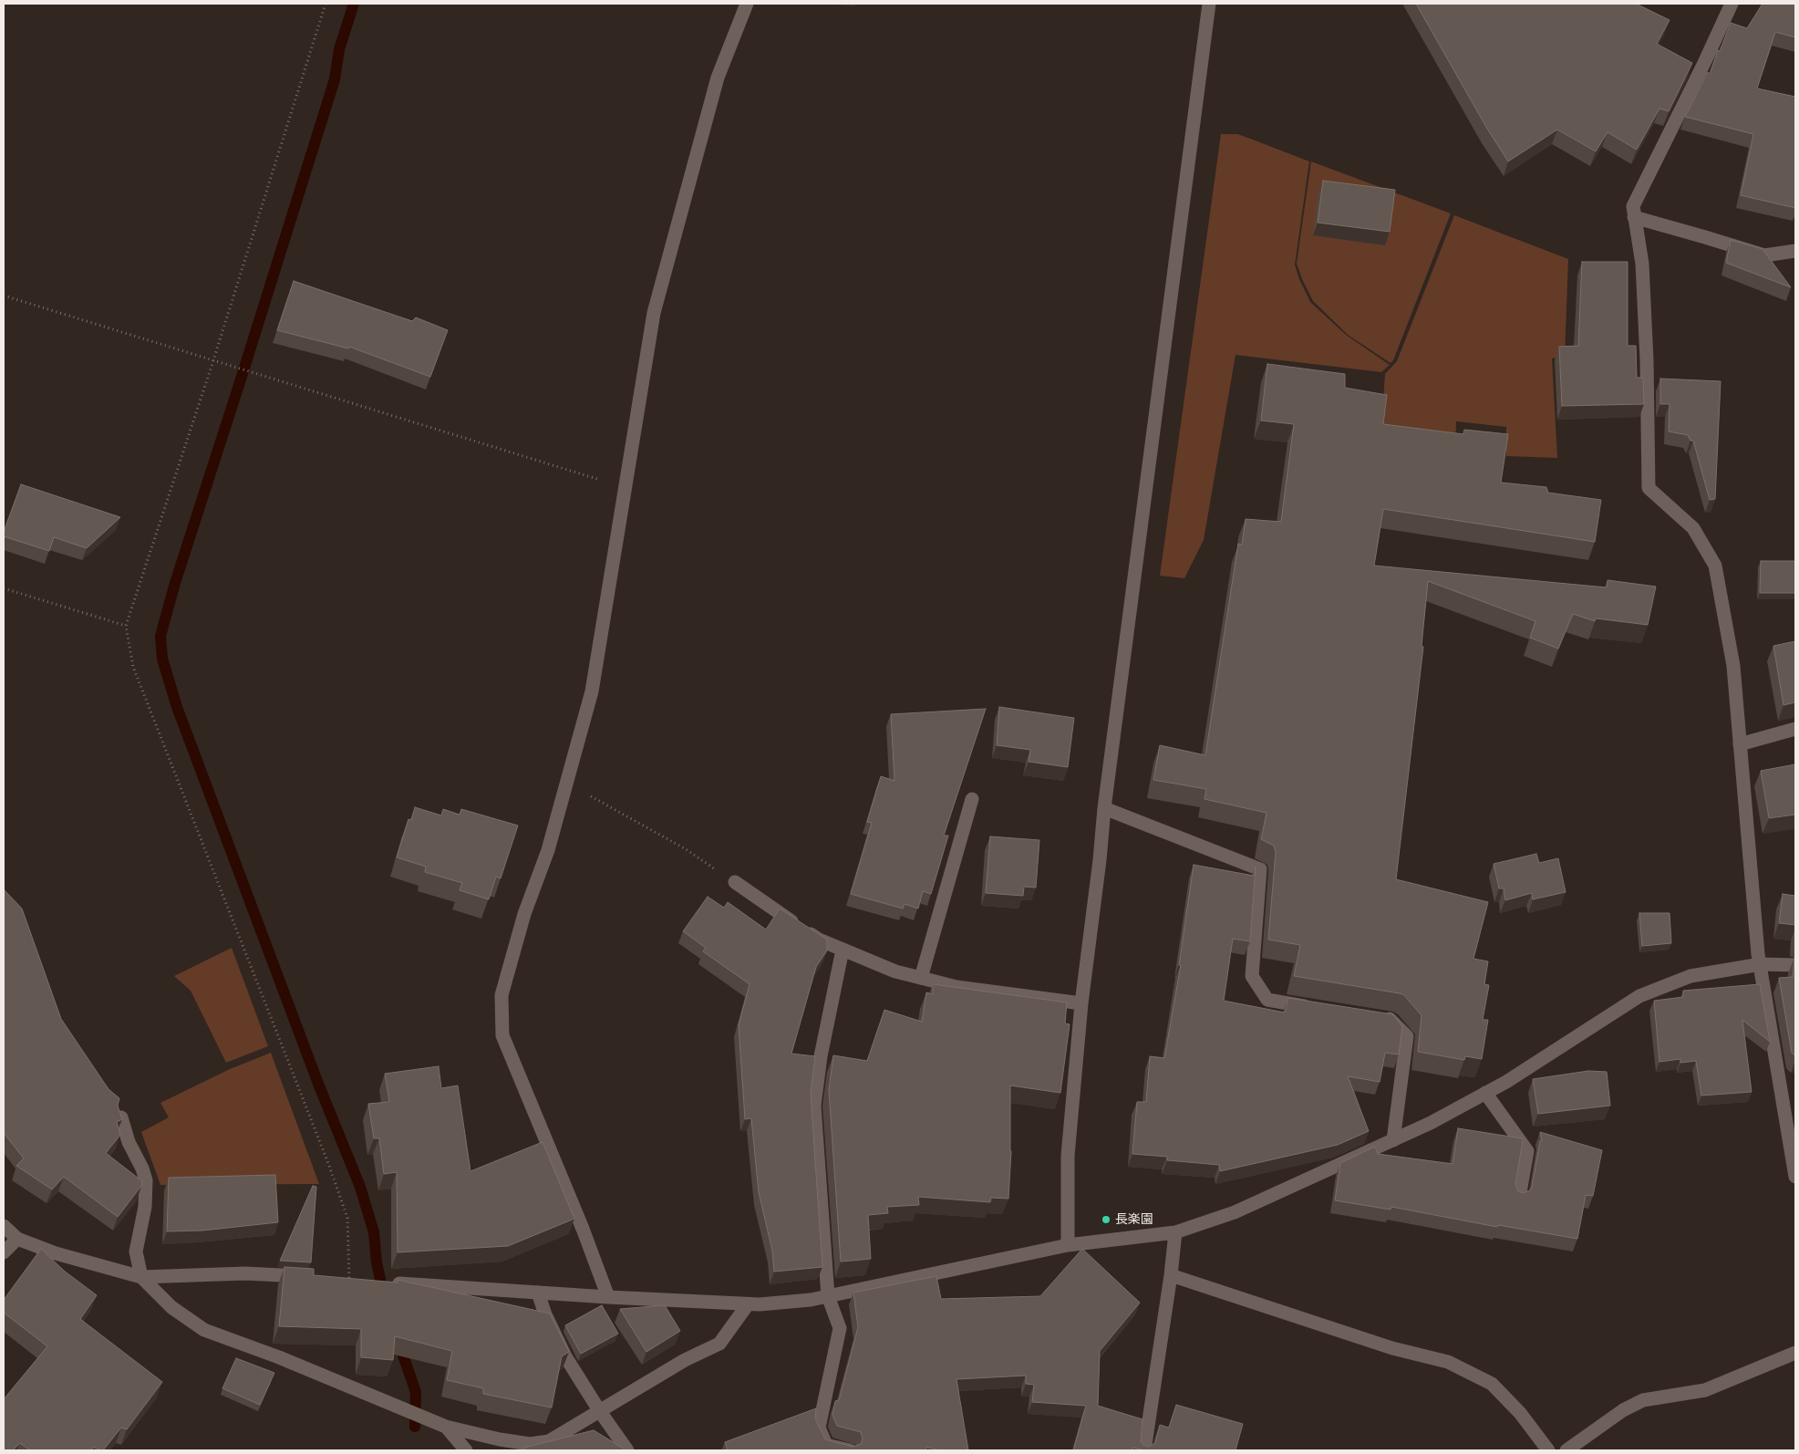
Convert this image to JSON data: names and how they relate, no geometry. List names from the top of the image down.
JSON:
{
  "places": ["長楽園"]
}
